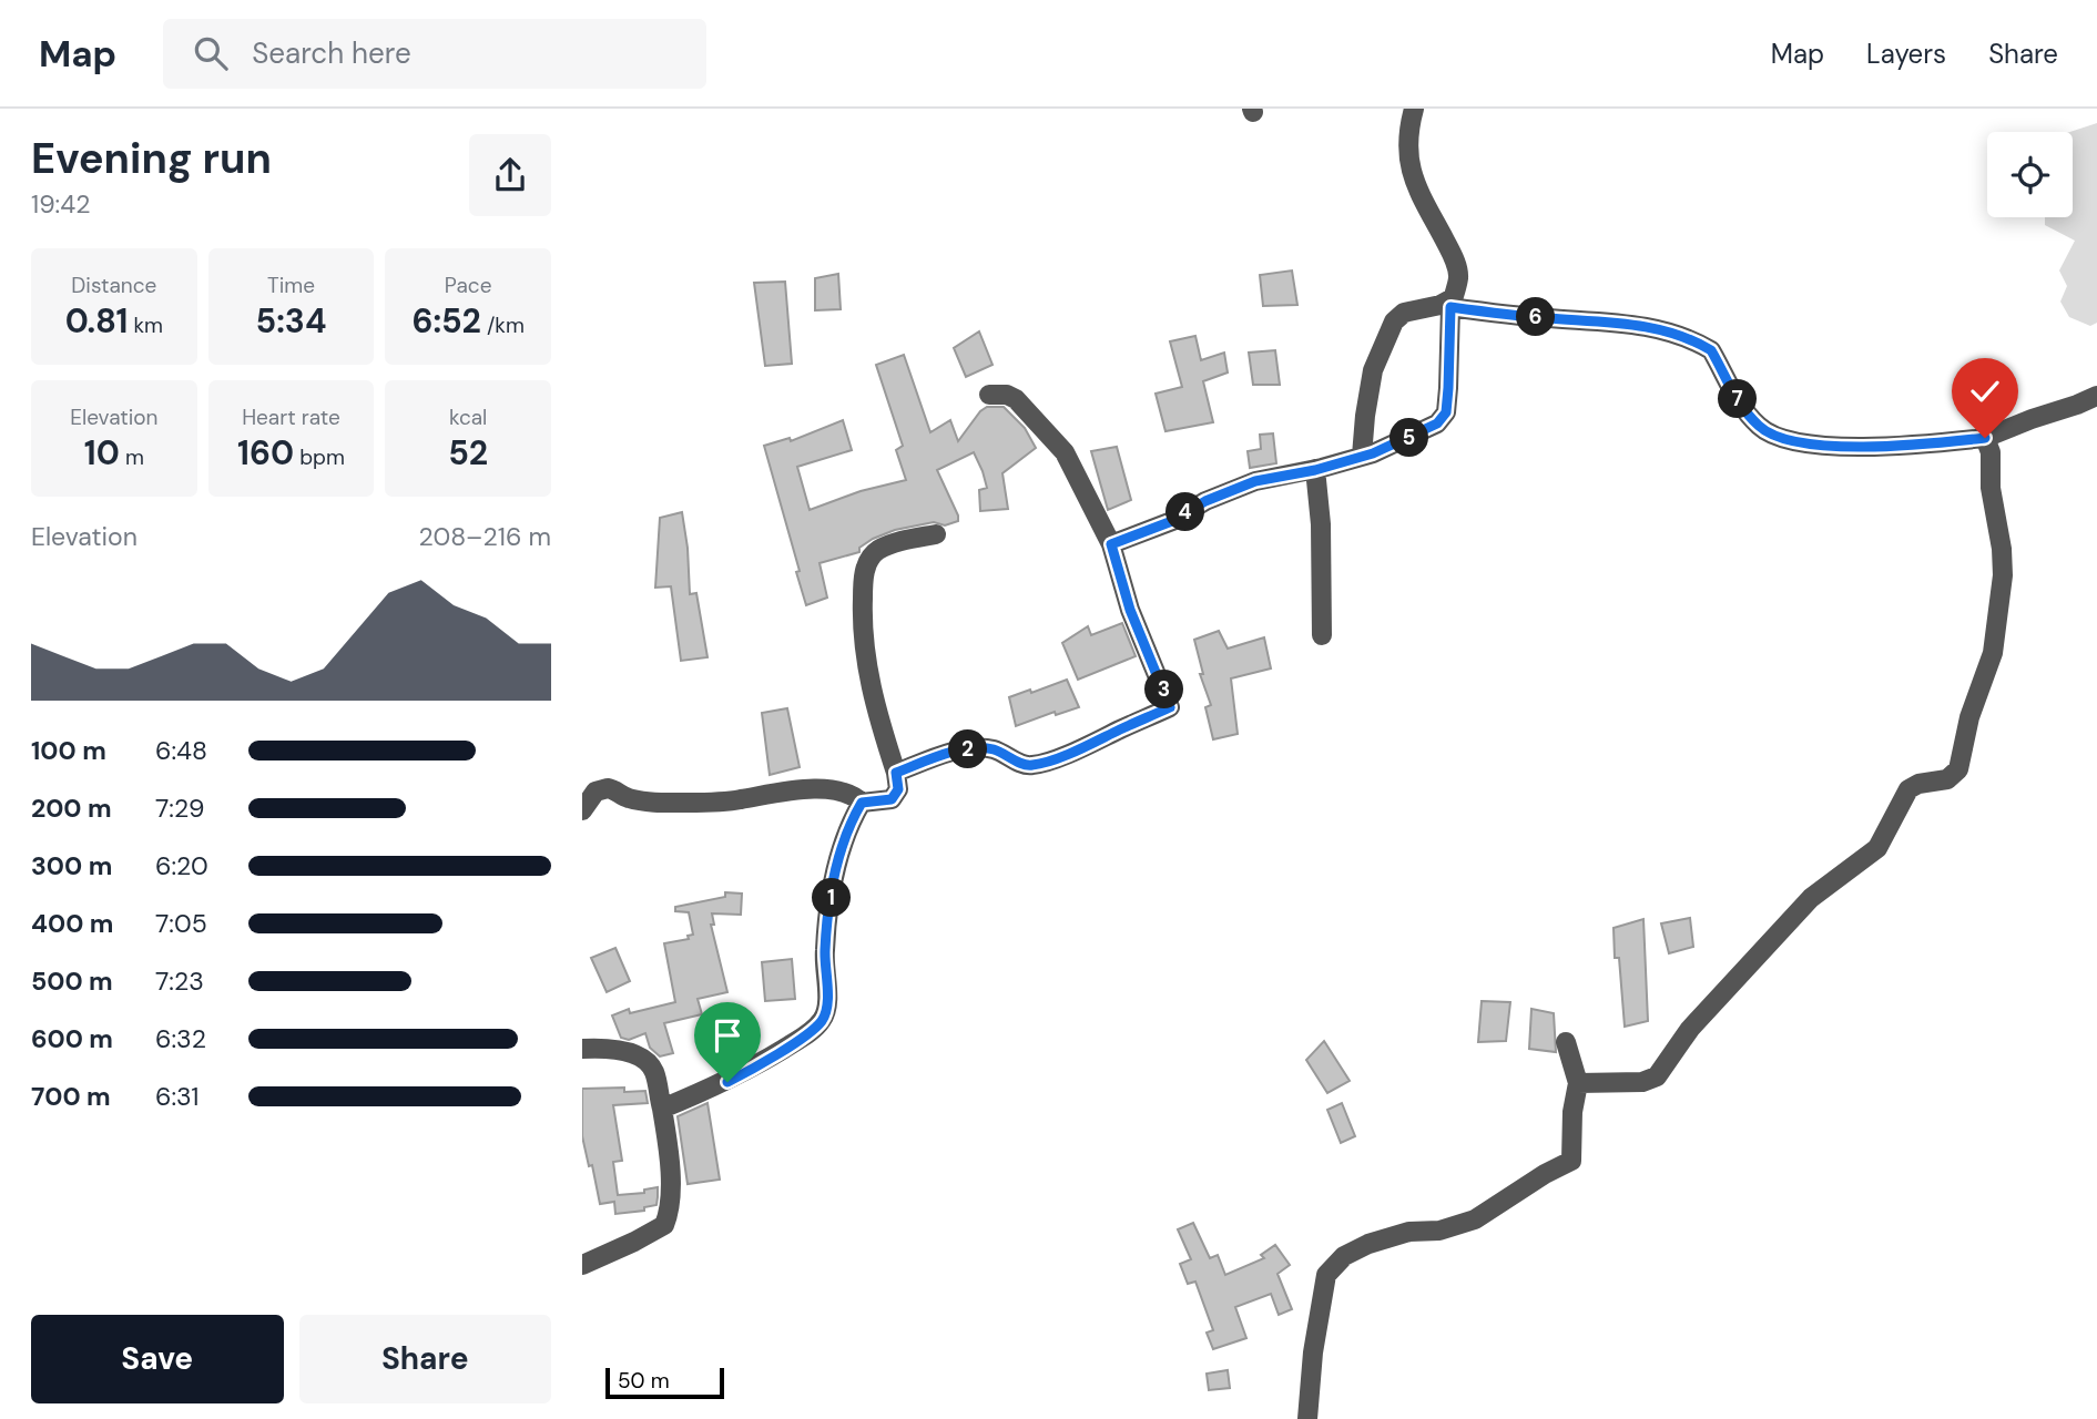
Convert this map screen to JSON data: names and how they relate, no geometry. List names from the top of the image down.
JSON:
{
  "scale_bar": "50 m",
  "page": {
    "header": "Map",
    "search": "Search here",
    "nav": ["Map", "Layers", "Share"],
    "heading": ["Evening run", "19:42"],
    "stats": [
      ["Distance", "0.81 km"],
      ["Time", "5:34"],
      ["Pace", "6:52 /km"],
      ["Elevation", "10 m"],
      ["Heart rate", "160 bpm"],
      ["kcal", "52"]
    ],
    "pins": [
      "6",
      "7",
      "5",
      "4",
      "3",
      "2",
      "1"
    ],
    "chart": ["Elevation", "208–216 m"],
    "list": [
      {
        "name": "100 m",
        "note": "6:48"
      },
      {
        "name": "200 m",
        "note": "7:29"
      },
      {
        "name": "300 m",
        "note": "6:20"
      },
      {
        "name": "400 m",
        "note": "7:05"
      },
      {
        "name": "500 m",
        "note": "7:23"
      },
      {
        "name": "600 m",
        "note": "6:32"
      },
      {
        "name": "700 m",
        "note": "6:31"
      }
    ],
    "buttons": ["Save", "Share"],
    "scale": "50 m"
  }
}
